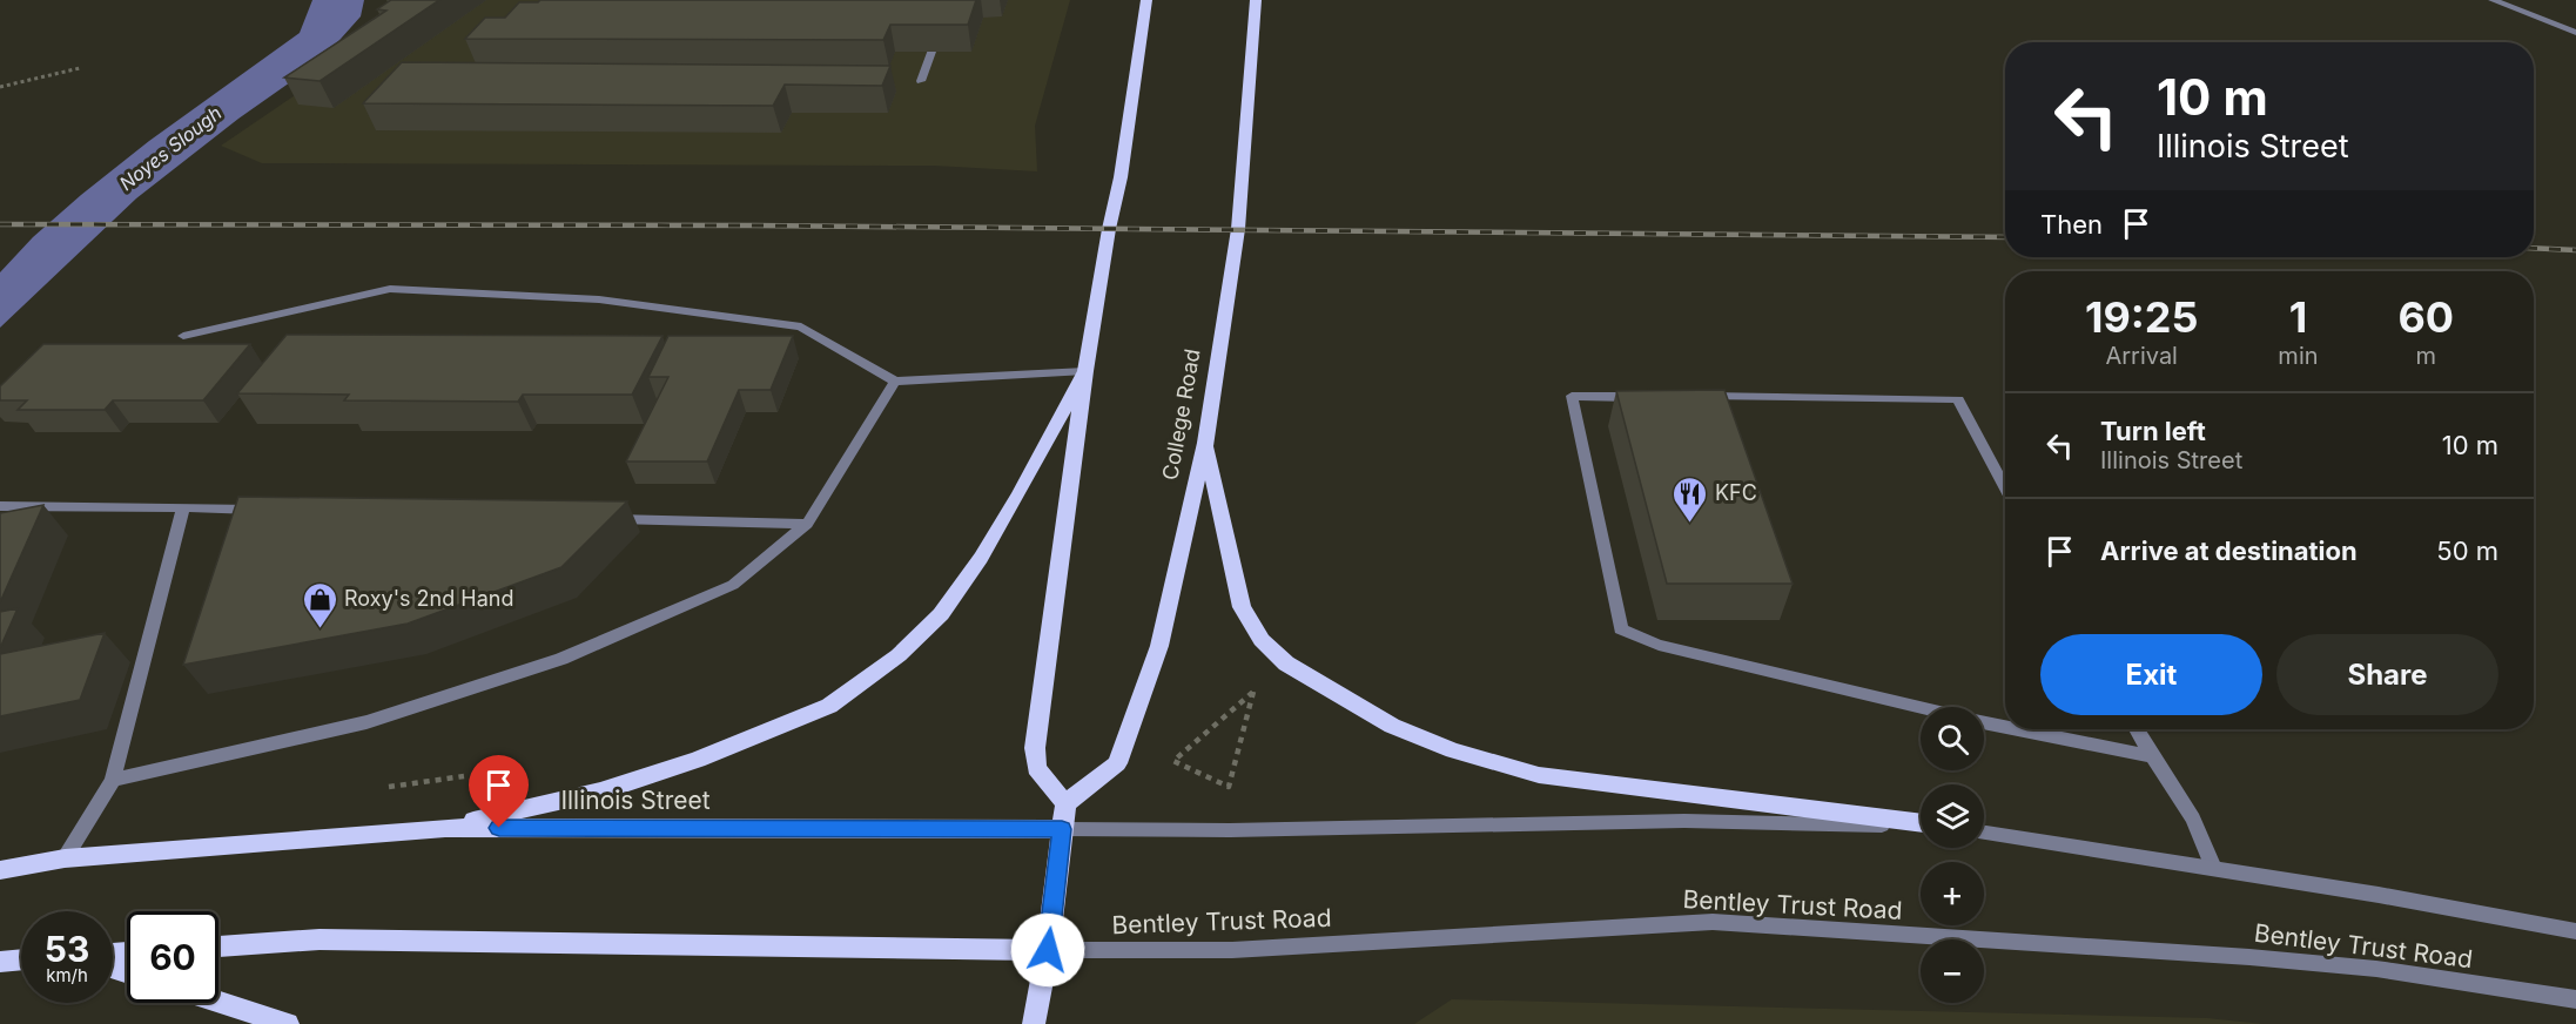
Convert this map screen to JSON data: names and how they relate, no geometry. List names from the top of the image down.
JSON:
{
  "streets": {
    "main road": ["College Road", "Illinois Street"],
    "street": ["Bentley Trust Road"]
  },
  "water": ["Noyes Slough"],
  "places": {
    "restaurant": ["KFC"],
    "shop": ["Roxy's 2nd Hand"]
  },
  "page": {
    "turn": ["10 m", "Illinois Street"],
    "then": "Then",
    "eta": [
      "19:25",
      "Arrival",
      "1",
      "min",
      "60",
      "m"
    ],
    "list": [
      {
        "name": "Turn left",
        "note": "Illinois Street",
        "value": "10 m"
      },
      {
        "name": "Arrive at destination",
        "value": "50 m"
      }
    ],
    "buttons": ["Exit", "Share"],
    "map_buttons": ["+", "−"],
    "speed": "53 km/h",
    "limit": "60"
  }
}
